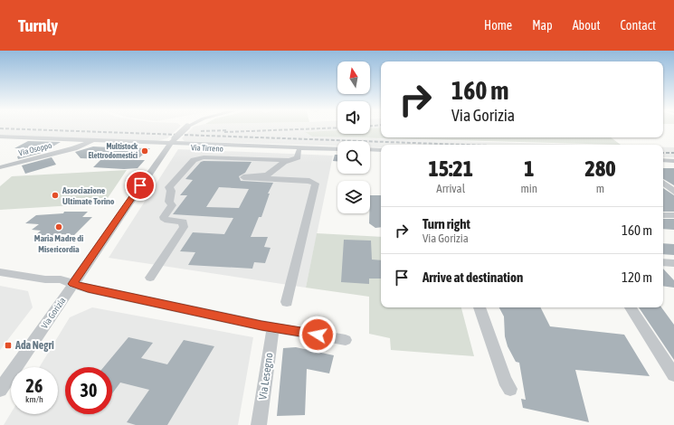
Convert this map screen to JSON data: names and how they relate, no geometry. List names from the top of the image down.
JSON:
{
  "streets": {
    "street": [
      "Via Tirreno",
      "Via Osoppo",
      "Via Gorizia",
      "Via Lesegno"
    ]
  },
  "crossings": [
    ["Via Tirreno", "Via Osoppo"],
    ["Via Tirreno", "Via Gorizia"]
  ],
  "places": {
    "other": ["Multistock Elettrodomestici", "Associazione Ultimate Torino", "Maria Madre di Misericordia"],
    "transit": ["Ada Negri"]
  },
  "north": "top",
  "page": {
    "header": "Turnly",
    "nav": [
      "Home",
      "Map",
      "About",
      "Contact"
    ],
    "turn": ["160 m", "Via Gorizia"],
    "eta": [
      "15:21",
      "Arrival",
      "1",
      "min",
      "280",
      "m"
    ],
    "list": [
      {
        "name": "Turn right",
        "note": "Via Gorizia",
        "value": "160 m"
      },
      {
        "name": "Arrive at destination",
        "value": "120 m"
      }
    ],
    "speed": "26 km/h",
    "limit": "30"
  }
}
